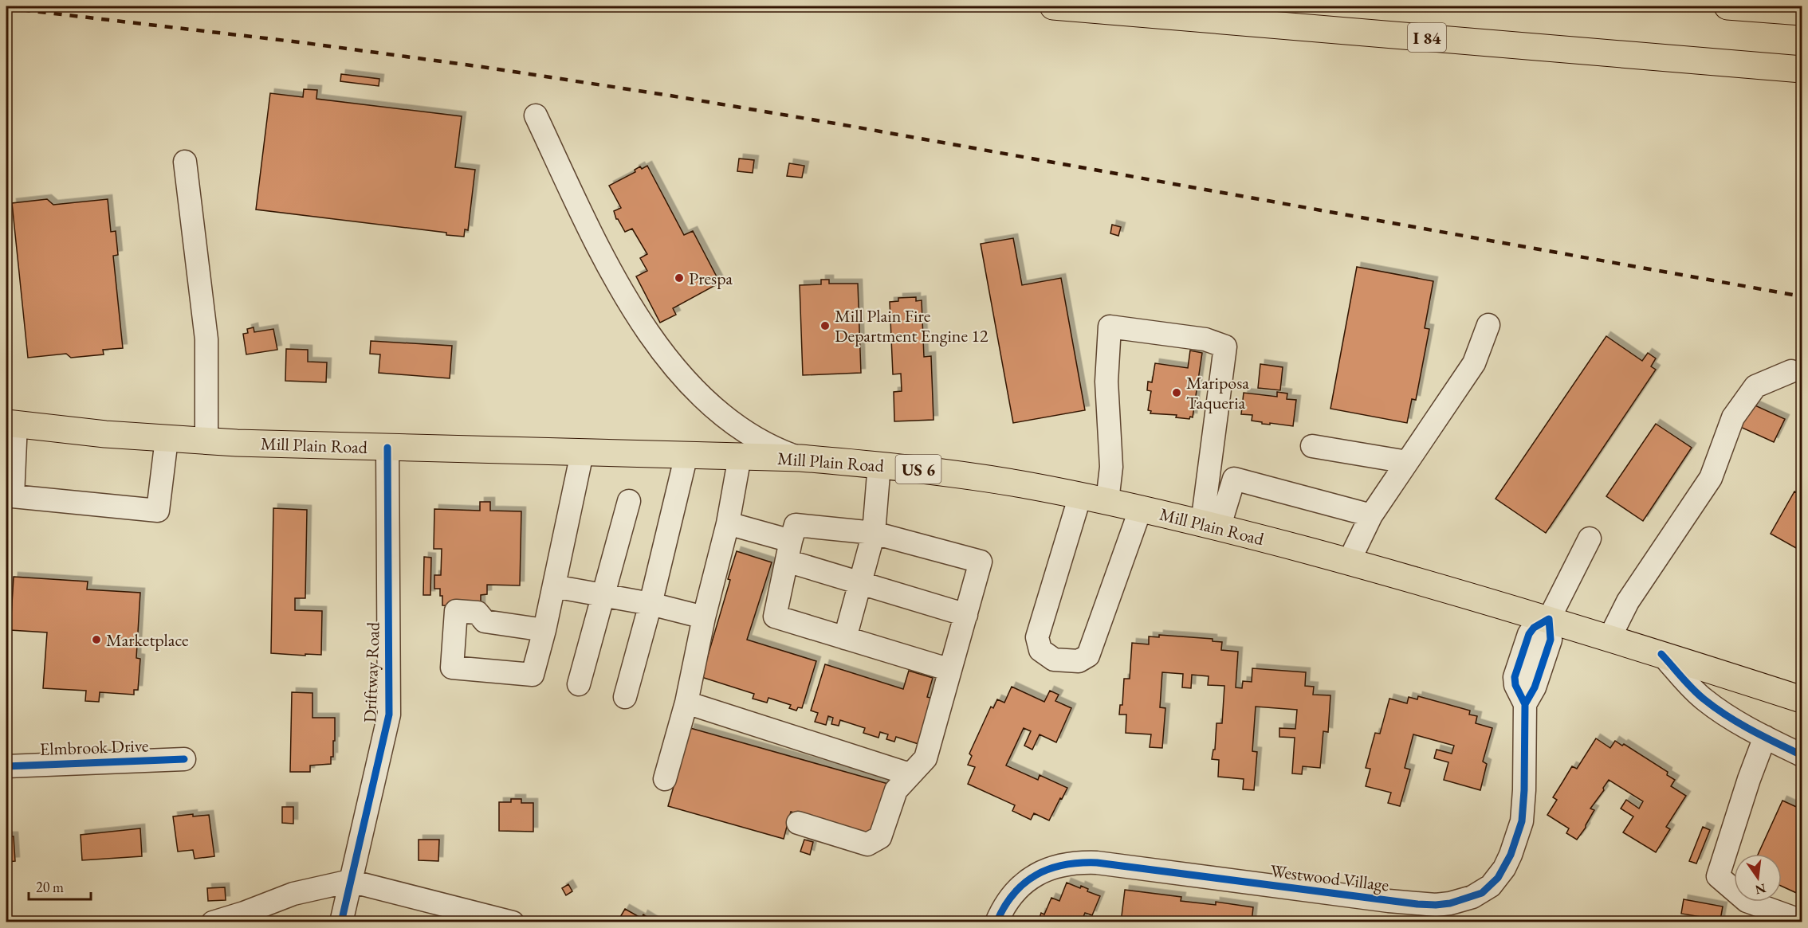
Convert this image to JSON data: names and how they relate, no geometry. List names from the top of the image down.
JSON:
{
  "streets": {
    "main road": ["I 84", "Mill Plain Road", "US 6"],
    "street": ["Driftway Road", "Elmbrook Drive", "Westwood Village"]
  },
  "crossings": [
    ["Mill Plain Road", "Driftway Road"],
    ["Mill Plain Road", "Westwood Village"]
  ],
  "places": [
    "Prespa",
    "Mill Plain Fire Department Engine 12",
    "Mariposa Taqueria",
    "Marketplace"
  ],
  "scale_bar": "20 m",
  "north": "bottom"
}
